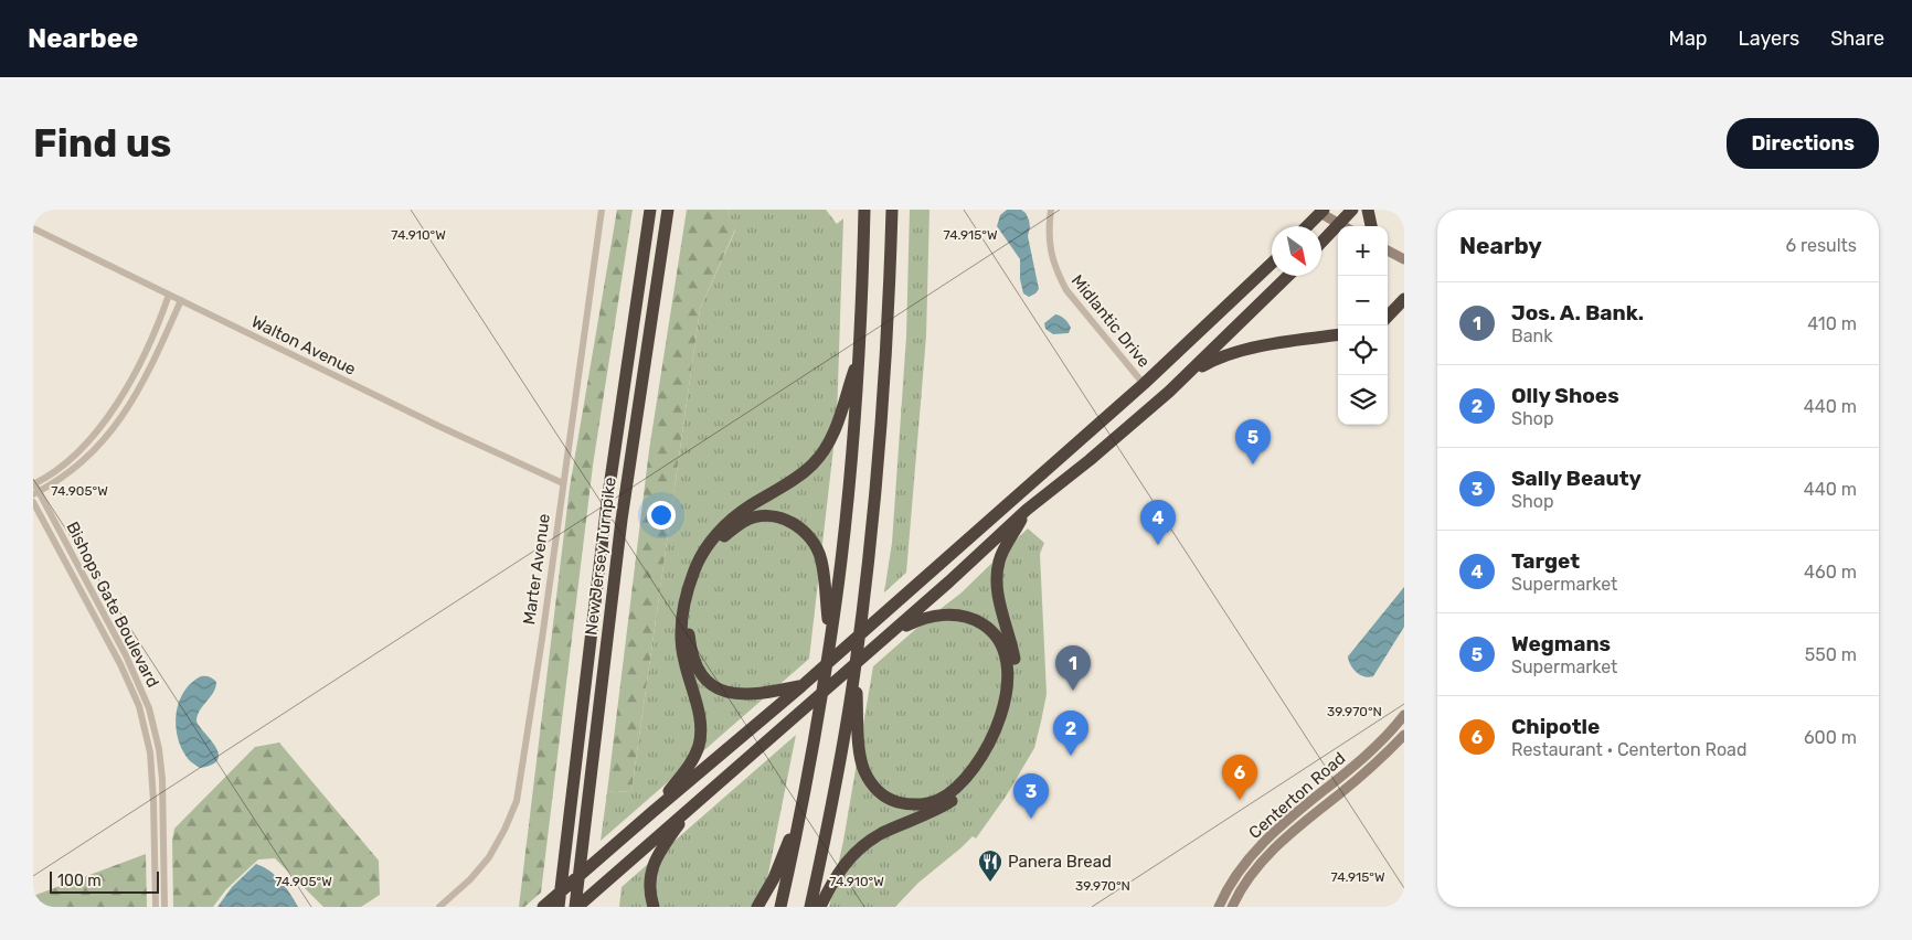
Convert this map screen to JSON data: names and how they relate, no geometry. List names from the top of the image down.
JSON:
{
  "streets": {
    "highway": ["New Jersey Turnpike"],
    "main road": ["Centerton Road"],
    "street": [
      "Midlantic Drive",
      "Walton Avenue",
      "Marter Avenue",
      "Bishops Gate Boulevard"
    ]
  },
  "crossings": [
    ["Walton Avenue", "Marter Avenue"]
  ],
  "places": {
    "restaurant": ["Panera Bread"]
  },
  "scale_bar": "100 m",
  "north": "bottom right",
  "page": {
    "header": "Nearbee",
    "nav": ["Map", "Layers", "Share"],
    "buttons": "Directions",
    "title": "Find us",
    "heading": ["Nearby", "6 results"],
    "map_buttons": ["+", "−"],
    "list": [
      {
        "mark": "1",
        "name": "Jos. A. Bank.",
        "note": "Bank",
        "value": "410 m"
      },
      {
        "mark": "2",
        "name": "Olly Shoes",
        "note": "Shop",
        "value": "440 m"
      },
      {
        "mark": "3",
        "name": "Sally Beauty",
        "note": "Shop",
        "value": "440 m"
      },
      {
        "mark": "4",
        "name": "Target",
        "note": "Supermarket",
        "value": "460 m"
      },
      {
        "mark": "5",
        "name": "Wegmans",
        "note": "Supermarket",
        "value": "550 m"
      },
      {
        "mark": "6",
        "name": "Chipotle",
        "note": "Restaurant · Centerton Road",
        "value": "600 m"
      }
    ],
    "pins": [
      "5",
      "4",
      "1",
      "2",
      "6",
      "3"
    ],
    "scale": "100 m"
  },
  "coordinates": [
    "74.910°W",
    "74.915°W",
    "74.905°W",
    "39.970°N"
  ]
}
